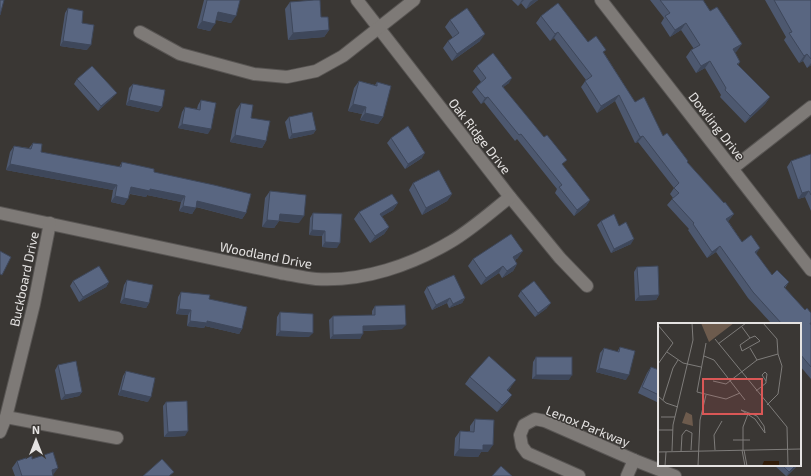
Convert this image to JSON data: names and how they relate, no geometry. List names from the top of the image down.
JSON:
{
  "streets": {
    "street": [
      "Dowling Drive",
      "Oak Ridge Drive",
      "Woodland Drive",
      "Buckboard Drive",
      "Lenox Parkway"
    ]
  },
  "crossings": [
    ["Oak Ridge Drive", "Woodland Drive"],
    ["Woodland Drive", "Buckboard Drive"]
  ],
  "north": "top"
}
